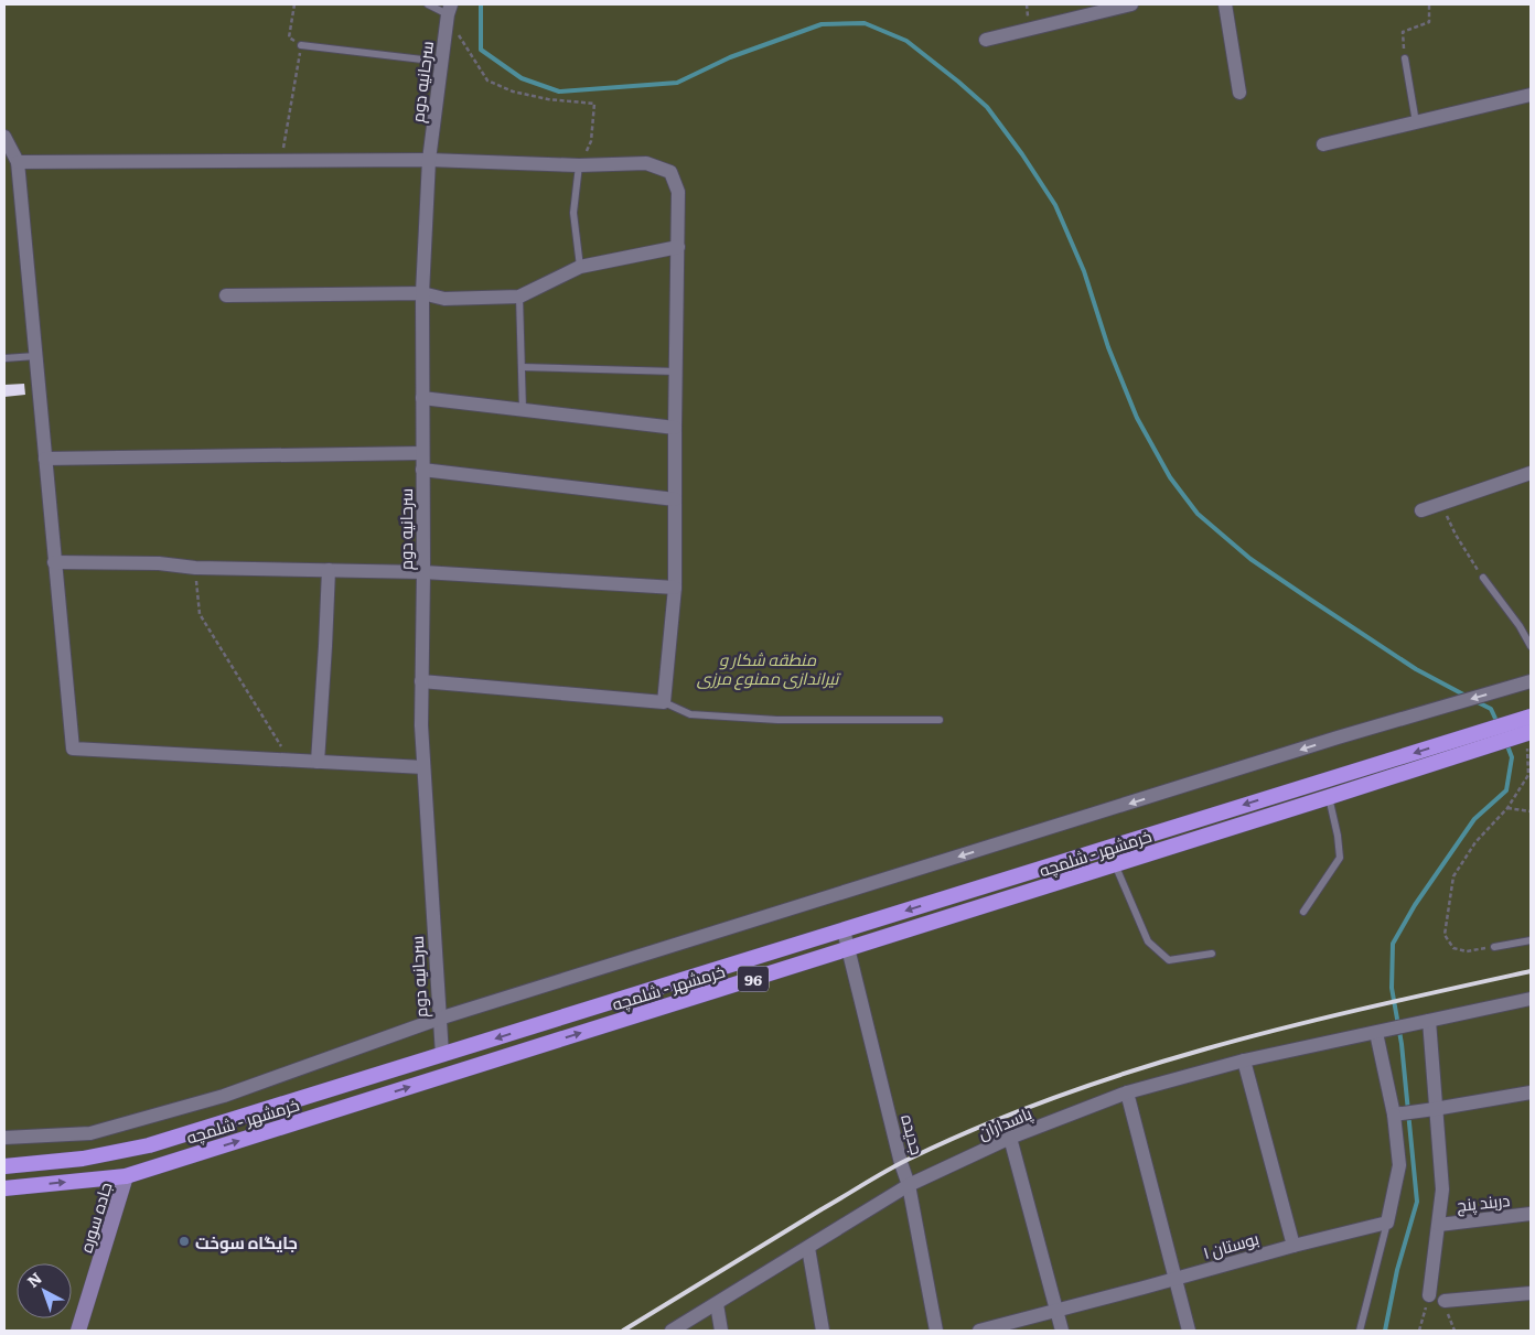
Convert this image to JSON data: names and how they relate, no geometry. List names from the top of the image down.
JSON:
{
  "streets": {
    "highway": ["خرمشهر - شلمچه", "96"],
    "main road": ["جاده سوره"],
    "street": [
      "سرحانیه دوم",
      "پاسداران",
      "جدیده",
      "دربند پنچ",
      "بوستان ۱"
    ]
  },
  "crossings": [
    ["سرحانیه دوم", "خرمشهر - شلمچه"],
    ["خرمشهر - شلمچه", "جدیده"],
    ["خرمشهر - شلمچه", "جاده سوره"],
    ["پاسداران", "جدیده"]
  ],
  "parks": ["منطقه شکار و تیراندازی ممنوع مرزی"],
  "places": ["جایگاه سوخت"],
  "north": "top left"
}
